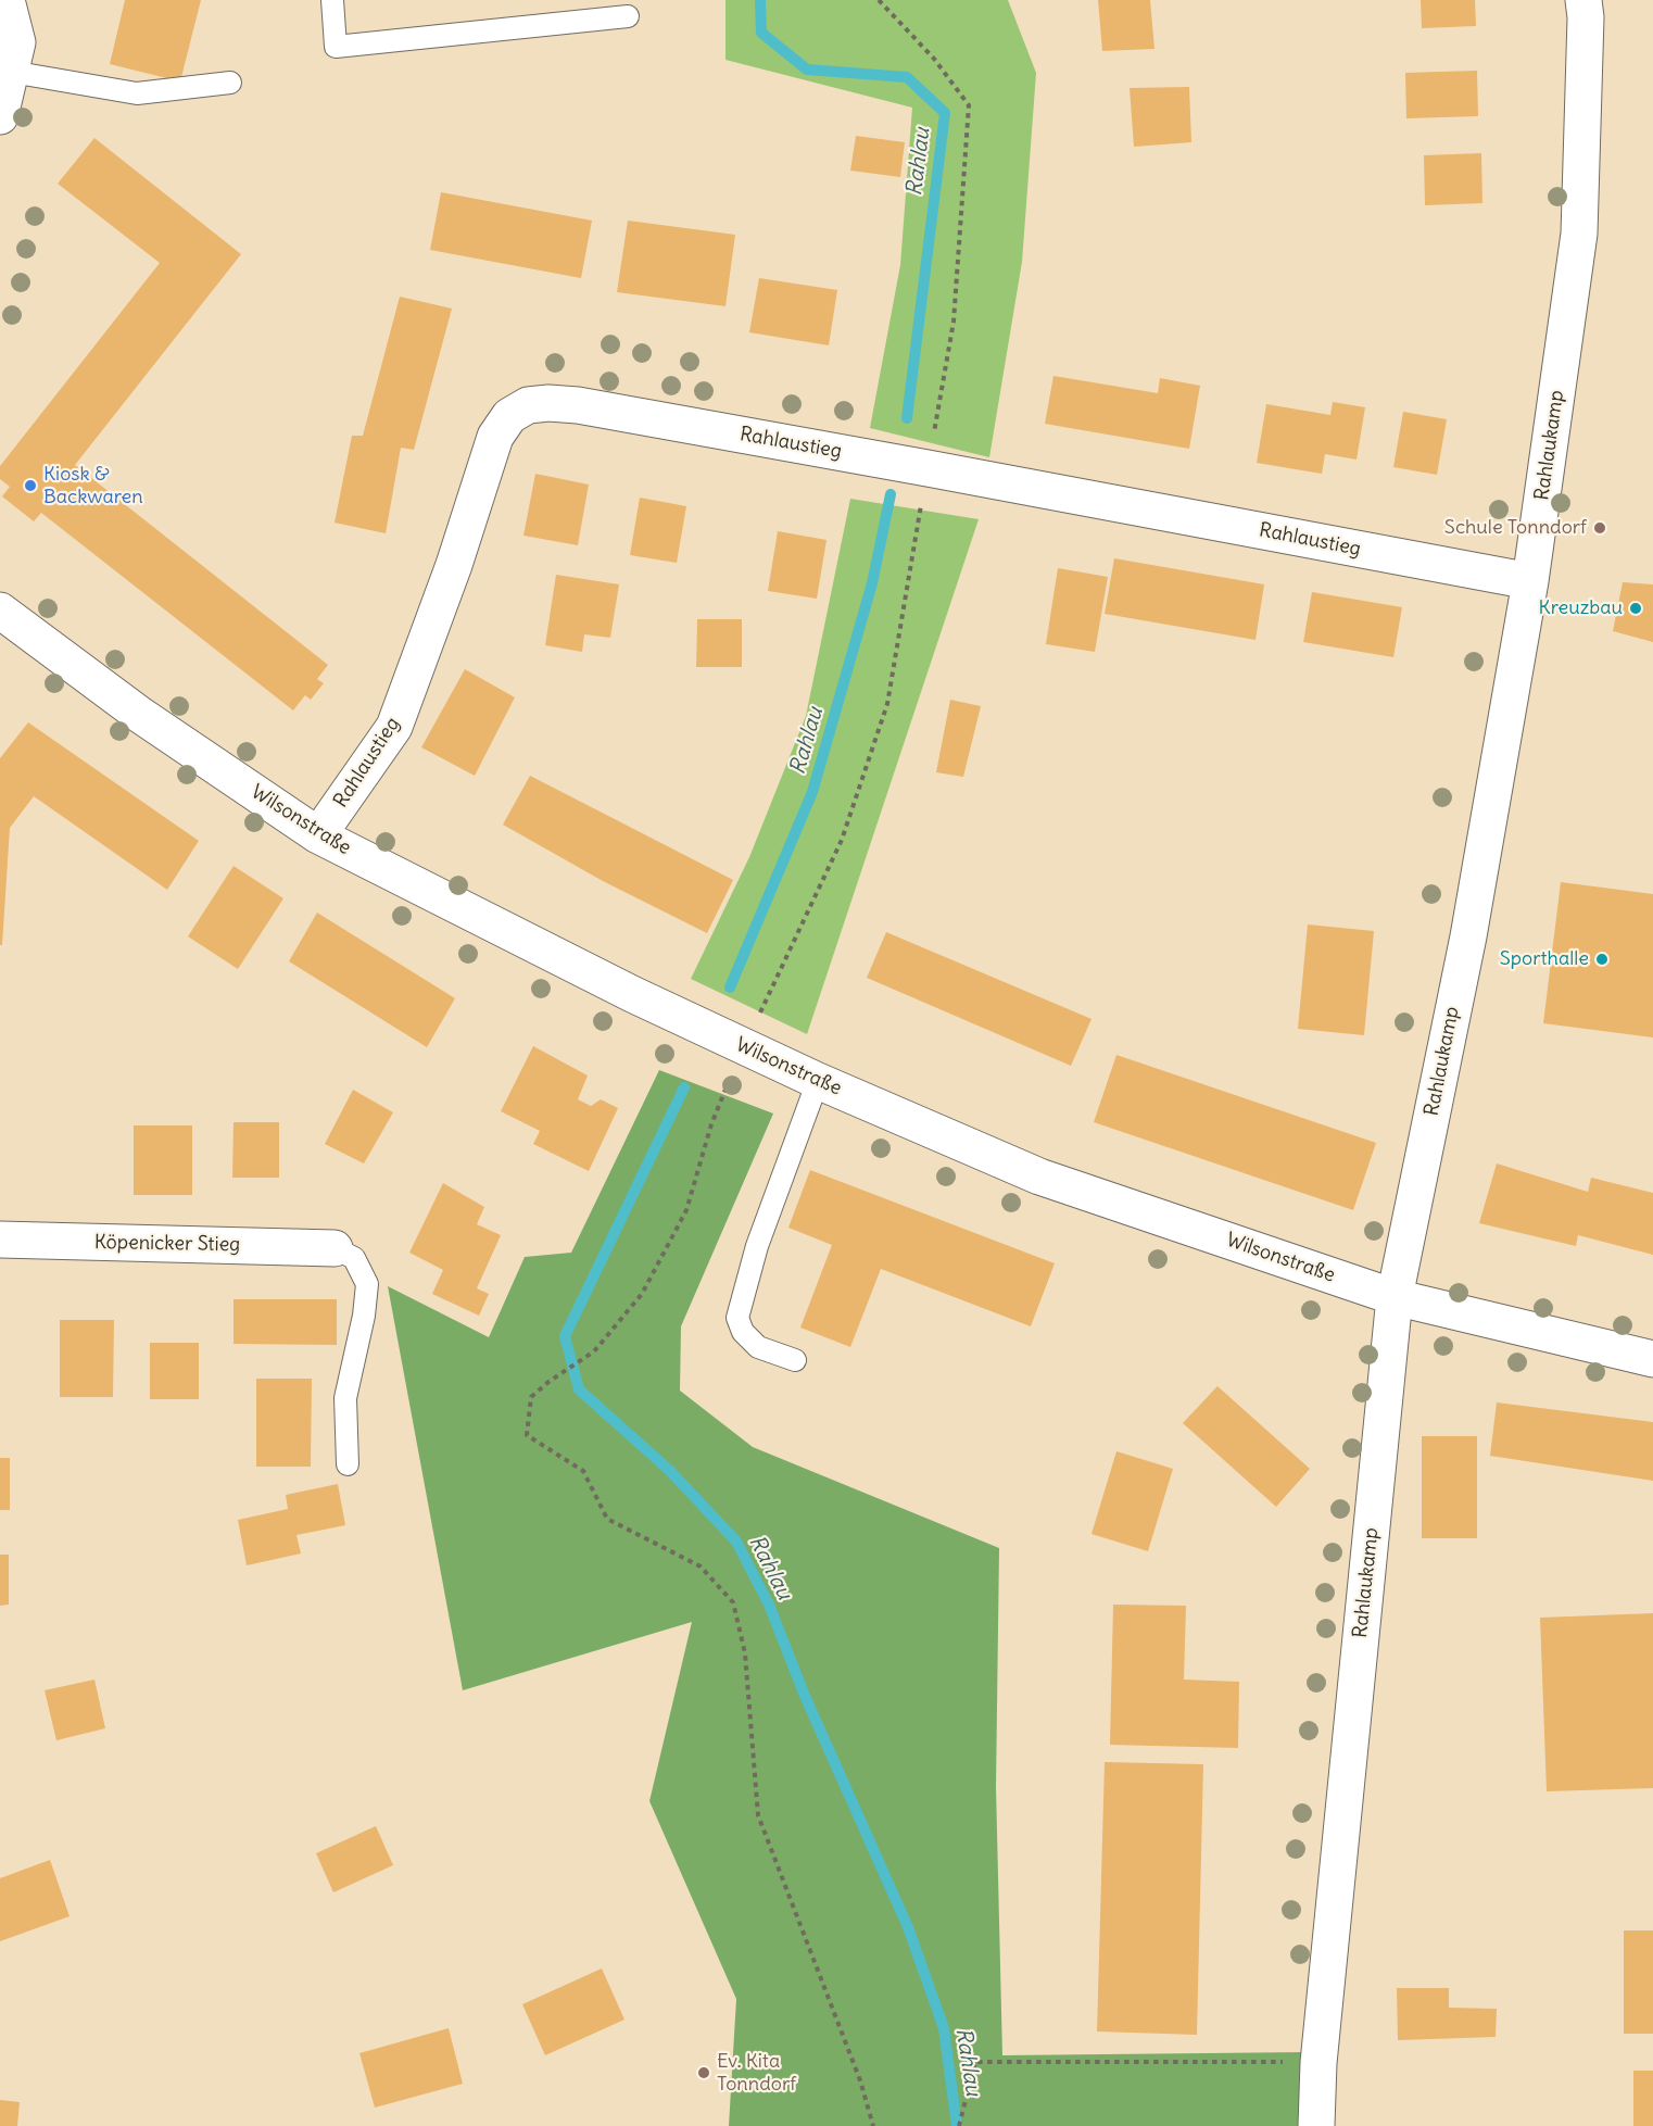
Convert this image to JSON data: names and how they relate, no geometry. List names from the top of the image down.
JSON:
{
  "streets": {
    "street": [
      "Rahlaustieg",
      "Rahlaukamp",
      "Wilsonstraße",
      "Köpenicker Stieg"
    ]
  },
  "crossings": [
    ["Rahlaustieg", "Rahlaukamp"],
    ["Rahlaustieg", "Wilsonstraße"],
    ["Rahlaukamp", "Wilsonstraße"]
  ],
  "water": ["Rahlau"],
  "places": [
    "Kiosk & Backwaren",
    "Schule Tonndorf",
    "Kreuzbau",
    "Sporthalle",
    "Ev. Kita Tonndorf"
  ]
}
